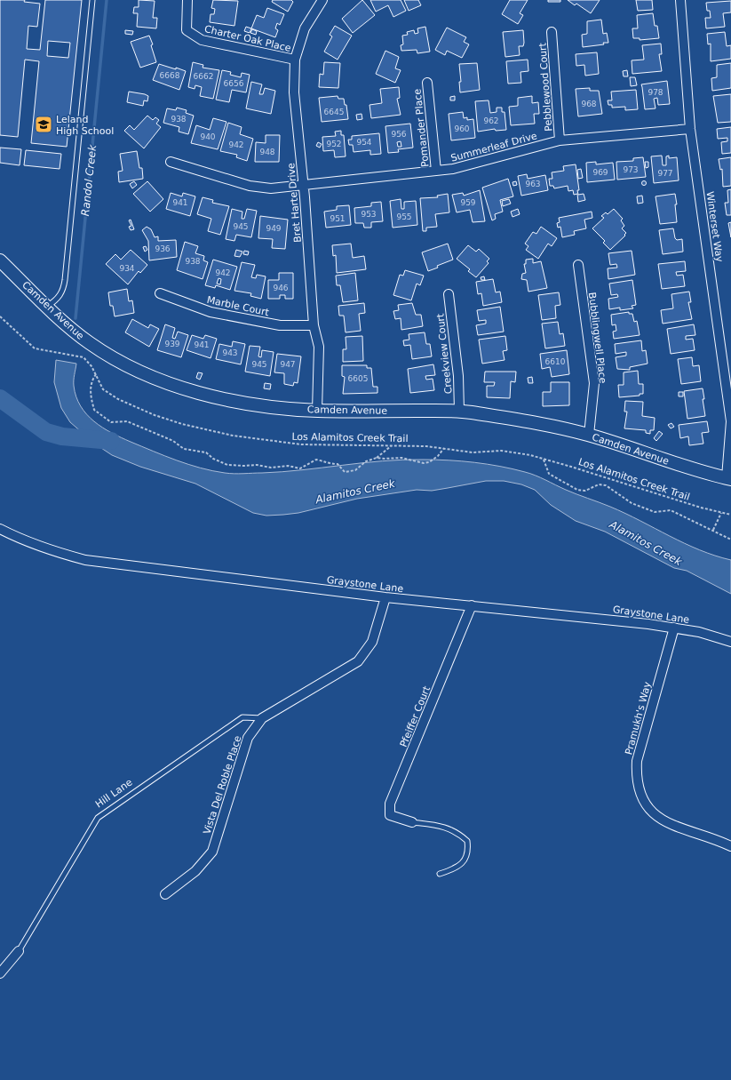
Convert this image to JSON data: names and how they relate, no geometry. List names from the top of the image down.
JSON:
{
  "streets": {
    "street": [
      "Charter Oak Place",
      "Pebblewood Court",
      "Pomander Place",
      "Summerleaf Drive",
      "Bret Harte Drive",
      "Winterset Way",
      "Marble Court",
      "Camden Avenue",
      "Bubblingwell Place",
      "Creekview Court",
      "Graystone Lane",
      "Pfeiffer Court",
      "Pramukh's Way",
      "Vista Del Roble Place",
      "Hill Lane"
    ],
    "path": ["Los Alamitos Creek Trail"]
  },
  "crossings": [
    ["Charter Oak Place", "Bret Harte Drive"],
    ["Pebblewood Court", "Summerleaf Drive"],
    ["Pomander Place", "Summerleaf Drive"],
    ["Summerleaf Drive", "Bret Harte Drive"],
    ["Summerleaf Drive", "Winterset Way"],
    ["Bret Harte Drive", "Marble Court"],
    ["Bret Harte Drive", "Camden Avenue"],
    ["Winterset Way", "Camden Avenue"],
    ["Camden Avenue", "Bubblingwell Place"],
    ["Camden Avenue", "Creekview Court"],
    ["Graystone Lane", "Pfeiffer Court"],
    ["Graystone Lane", "Pramukh's Way"],
    ["Graystone Lane", "Vista Del Roble Place"],
    ["Vista Del Roble Place", "Hill Lane"]
  ],
  "water": ["Randol Creek", "Alamitos Creek"],
  "places": {
    "school or university": ["Leland High School"]
  },
  "house_numbers": [
    "6668",
    "6662",
    "6656",
    "978",
    "968",
    "6645",
    "938",
    "962",
    "960",
    "956",
    "940",
    "954",
    "952",
    "942",
    "948",
    "973",
    "969",
    "977",
    "963",
    "941",
    "959",
    "953",
    "955",
    "951",
    "945",
    "949",
    "936",
    "938",
    "934",
    "942",
    "946",
    "939",
    "941",
    "943",
    "6610",
    "945",
    "947",
    "6605"
  ]
}
